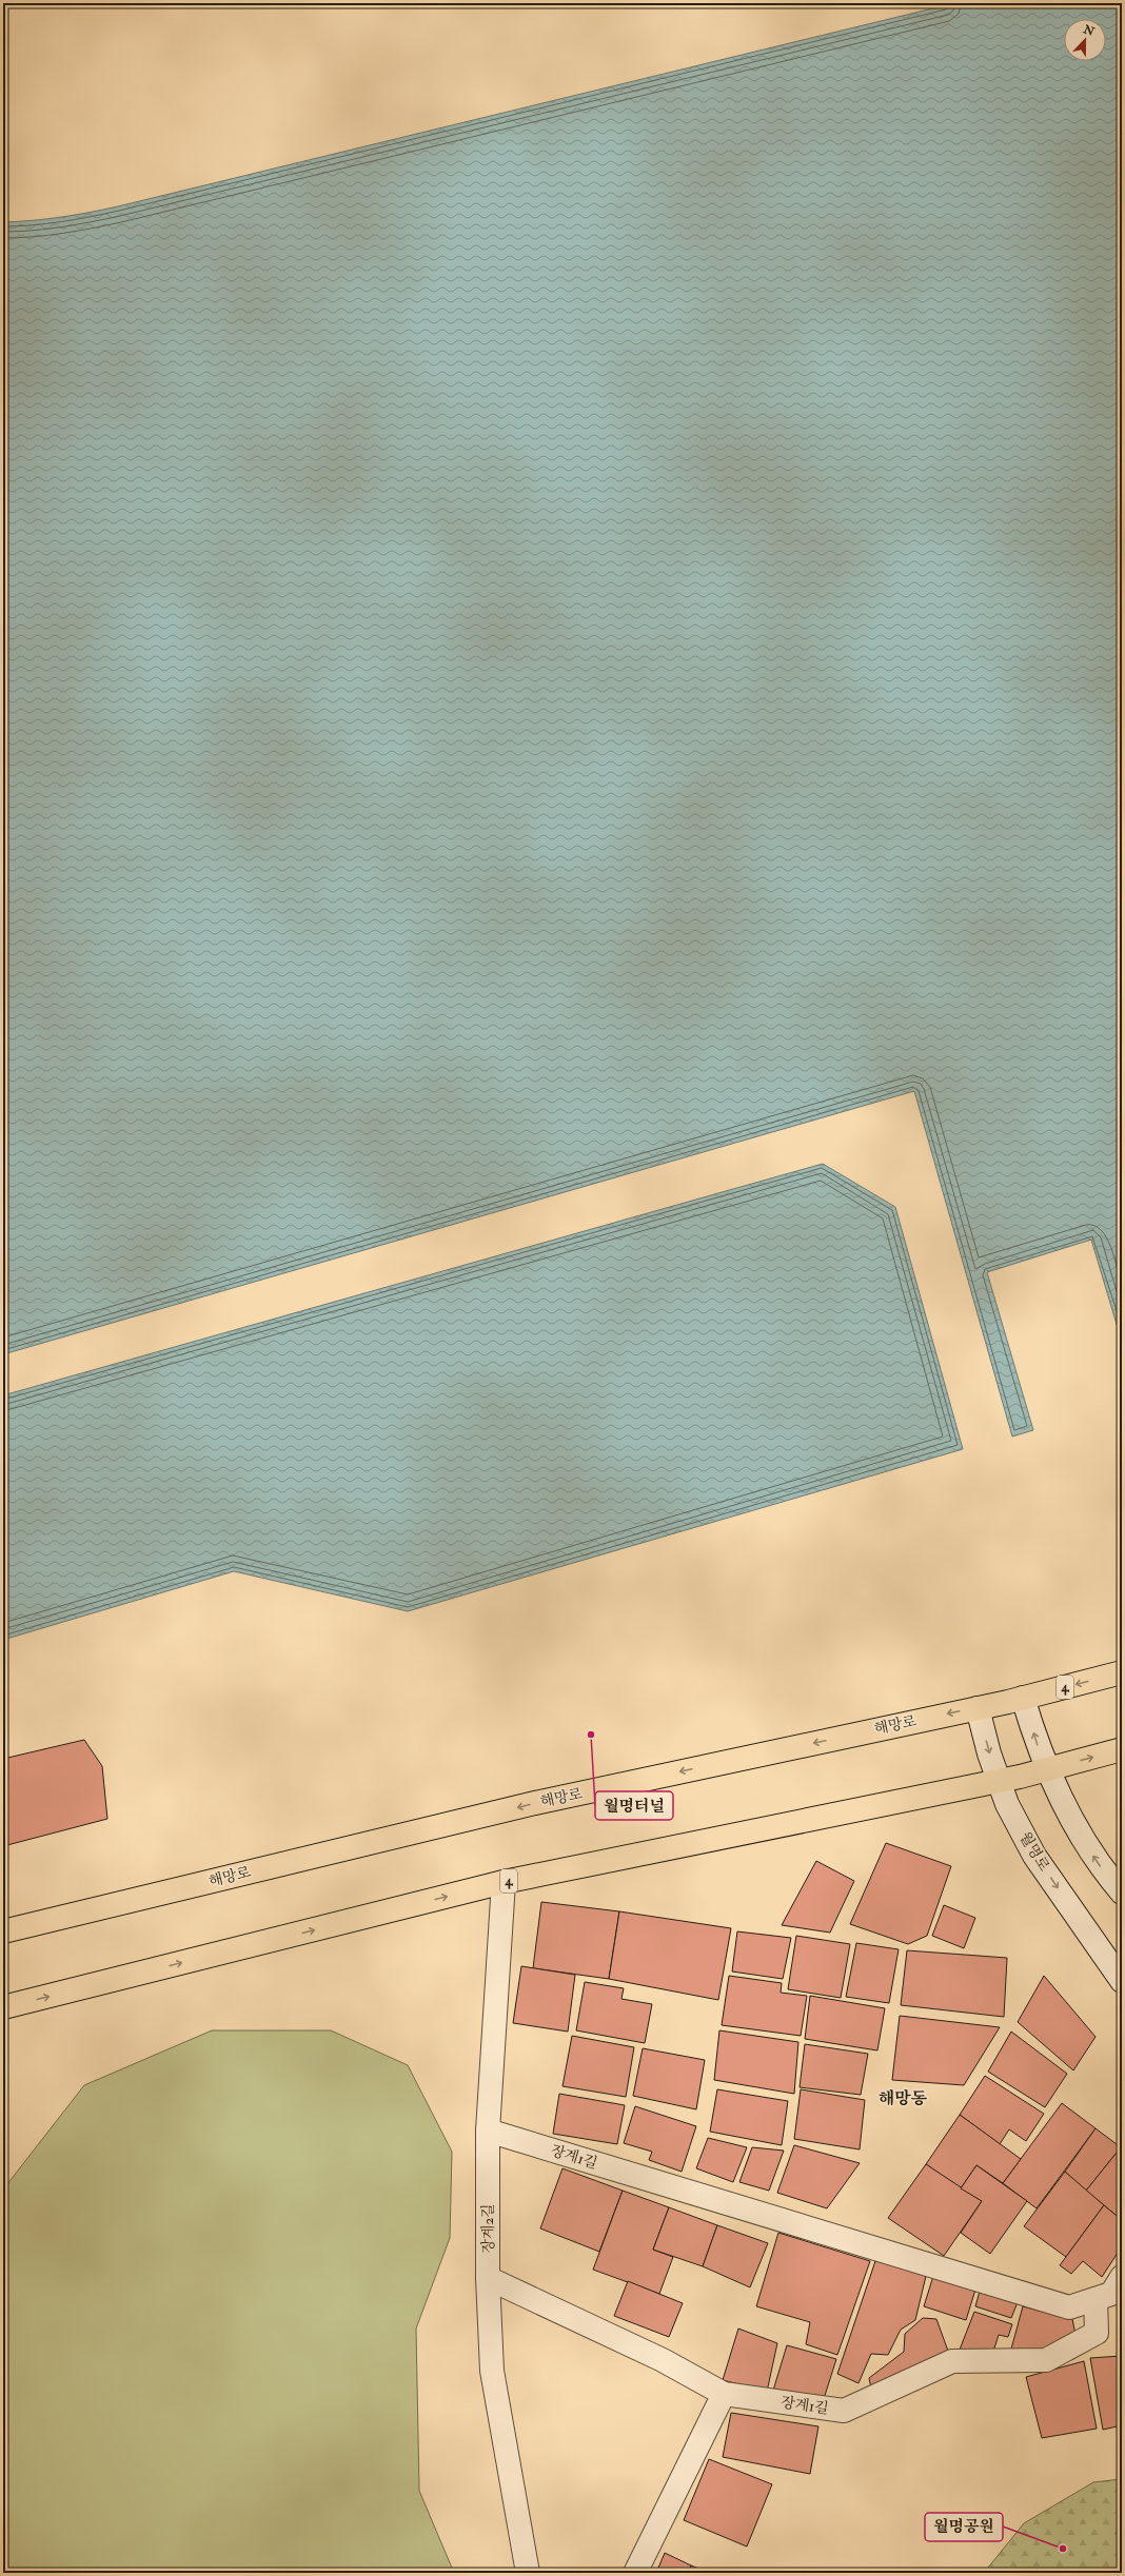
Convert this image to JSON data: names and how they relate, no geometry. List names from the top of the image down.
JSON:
{
  "streets": {
    "main road": ["4", "해망로"],
    "street": ["월명로", "장계1길", "장계2길"]
  },
  "crossings": [
    ["4", "월명로"],
    ["4", "장계2길"],
    ["해망로", "월명로"],
    ["장계1길", "장계2길"]
  ],
  "districts": ["해망동"],
  "places": ["월명터널", "월명공원"],
  "north": "top"
}
